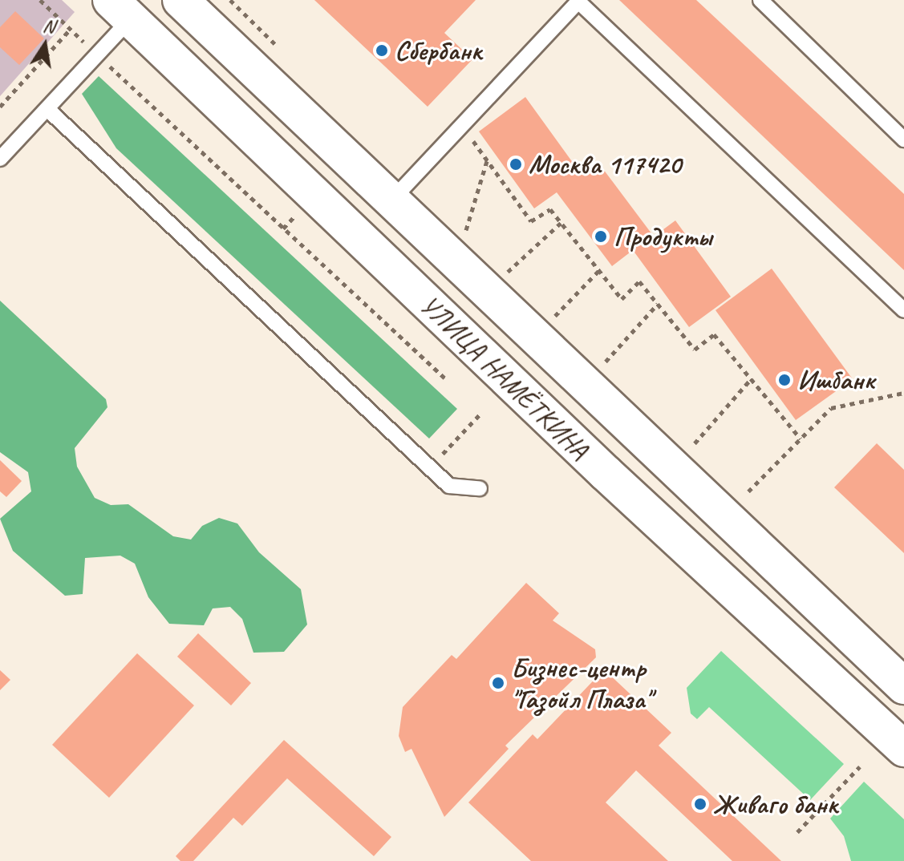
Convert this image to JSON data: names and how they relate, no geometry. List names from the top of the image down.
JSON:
{
  "streets": {
    "main road": ["УЛИЦА НАМЁТКИНА"]
  },
  "places": [
    "Сбербанк",
    "Москва 117420",
    "Продукты",
    "Ишбанк",
    "Бизнес-центр \"Газойл Плаза\"",
    "Живаго банк"
  ],
  "north": "top"
}
